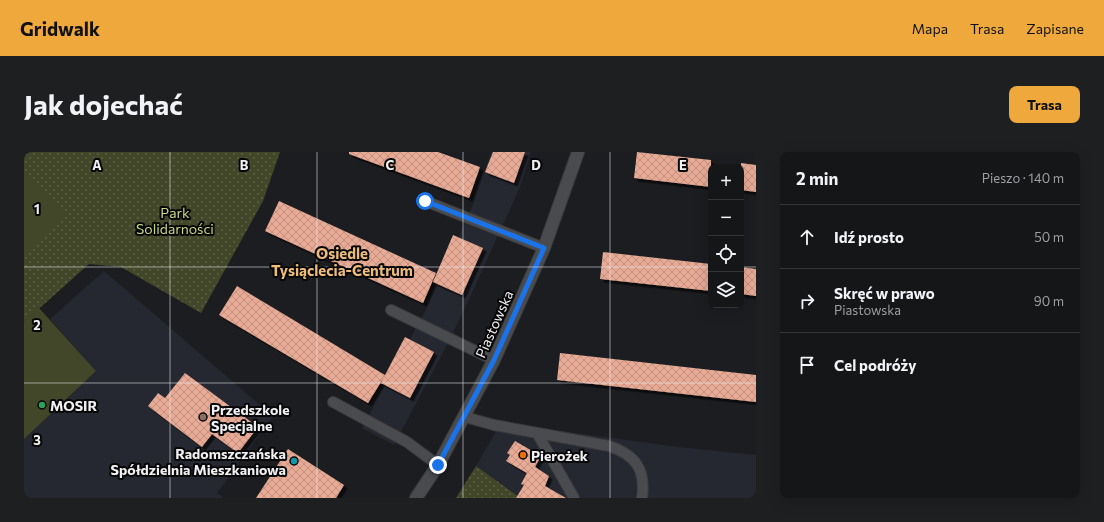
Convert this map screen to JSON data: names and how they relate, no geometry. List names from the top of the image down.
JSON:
{
  "streets": {
    "street": ["Piastowska"]
  },
  "districts": ["Osiedle Tysiąclecia-Centrum"],
  "parks": ["Park Solidarności"],
  "places": [
    "MOSIR",
    "Przedszkole Specjalne",
    "Pierożek",
    "Radomszczańska Spółdzielnia Mieszkaniowa"
  ],
  "page": {
    "header": "Gridwalk",
    "nav": ["Mapa", "Trasa", "Zapisane"],
    "buttons": "Trasa",
    "title": "Jak dojechać",
    "heading": ["2 min", "Pieszo · 140 m"],
    "map_buttons": ["+", "−"],
    "list": [
      ["Idź prosto", "50 m"],
      ["Skręć w prawo", "Piastowska", "90 m"],
      "Cel podróży"
    ]
  },
  "grid": {
    "columns": [
      "A",
      "B",
      "C",
      "D",
      "E"
    ],
    "rows": ["1", "2", "3"]
  }
}
